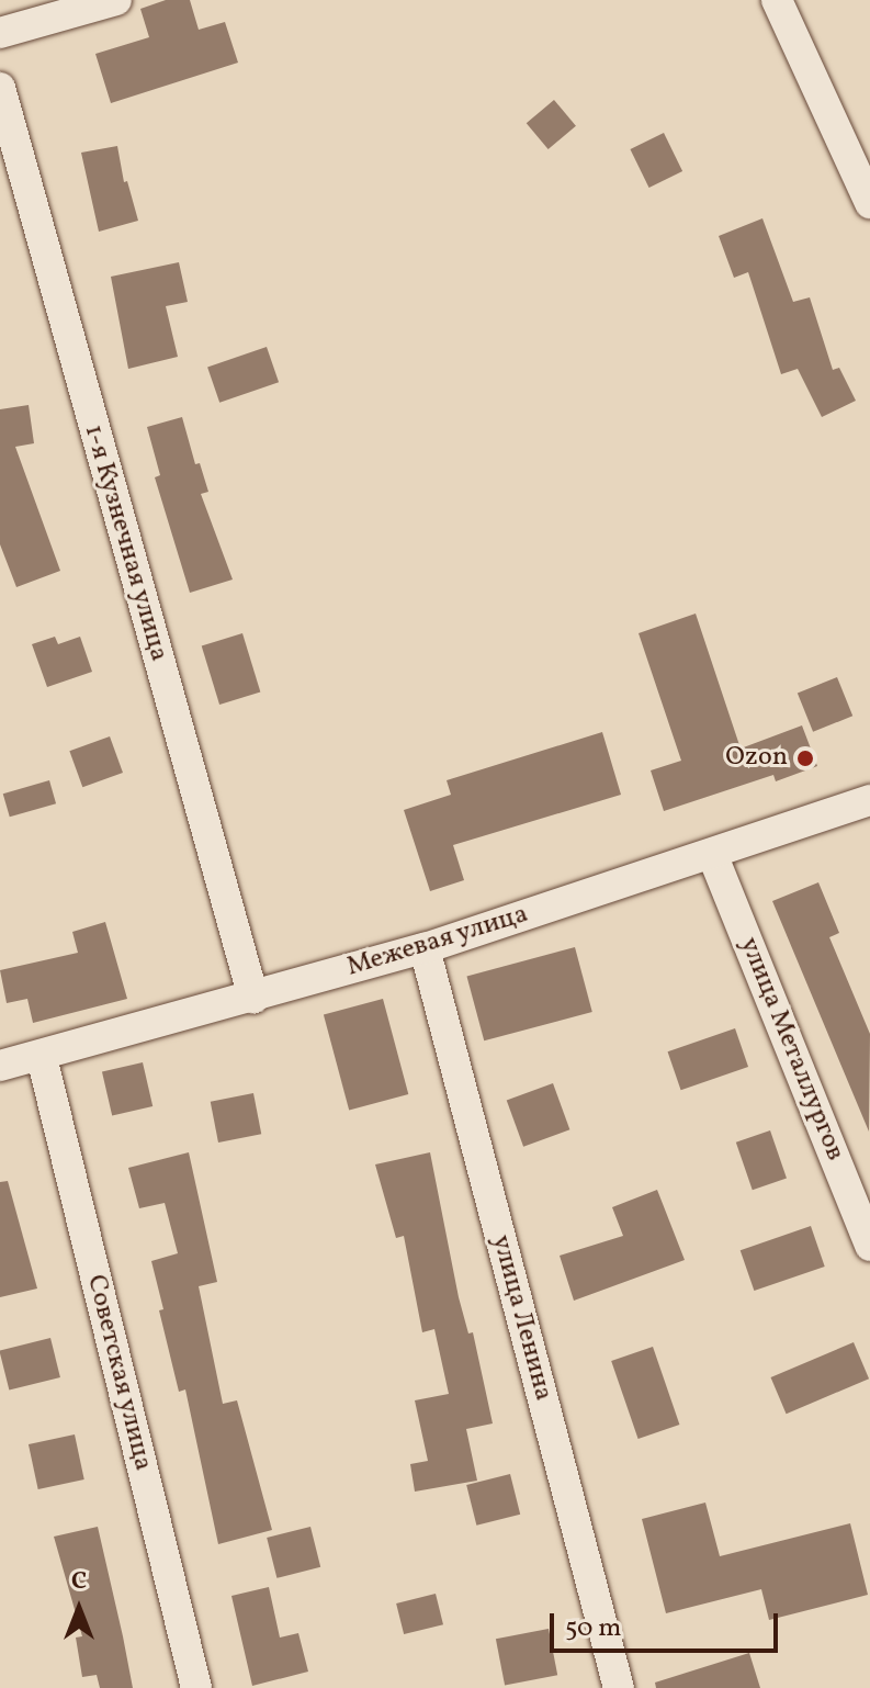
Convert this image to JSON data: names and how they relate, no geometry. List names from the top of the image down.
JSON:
{
  "streets": {
    "street": [
      "1-я Кузнечная улица",
      "Межевая улица",
      "улица Металлургов",
      "улица Ленина",
      "Советская улица"
    ]
  },
  "crossings": [
    ["1-я Кузнечная улица", "Межевая улица"],
    ["Межевая улица", "улица Металлургов"],
    ["Межевая улица", "улица Ленина"],
    ["Межевая улица", "Советская улица"]
  ],
  "places": ["Ozon"],
  "scale_bar": "50 m",
  "north": "top"
}
